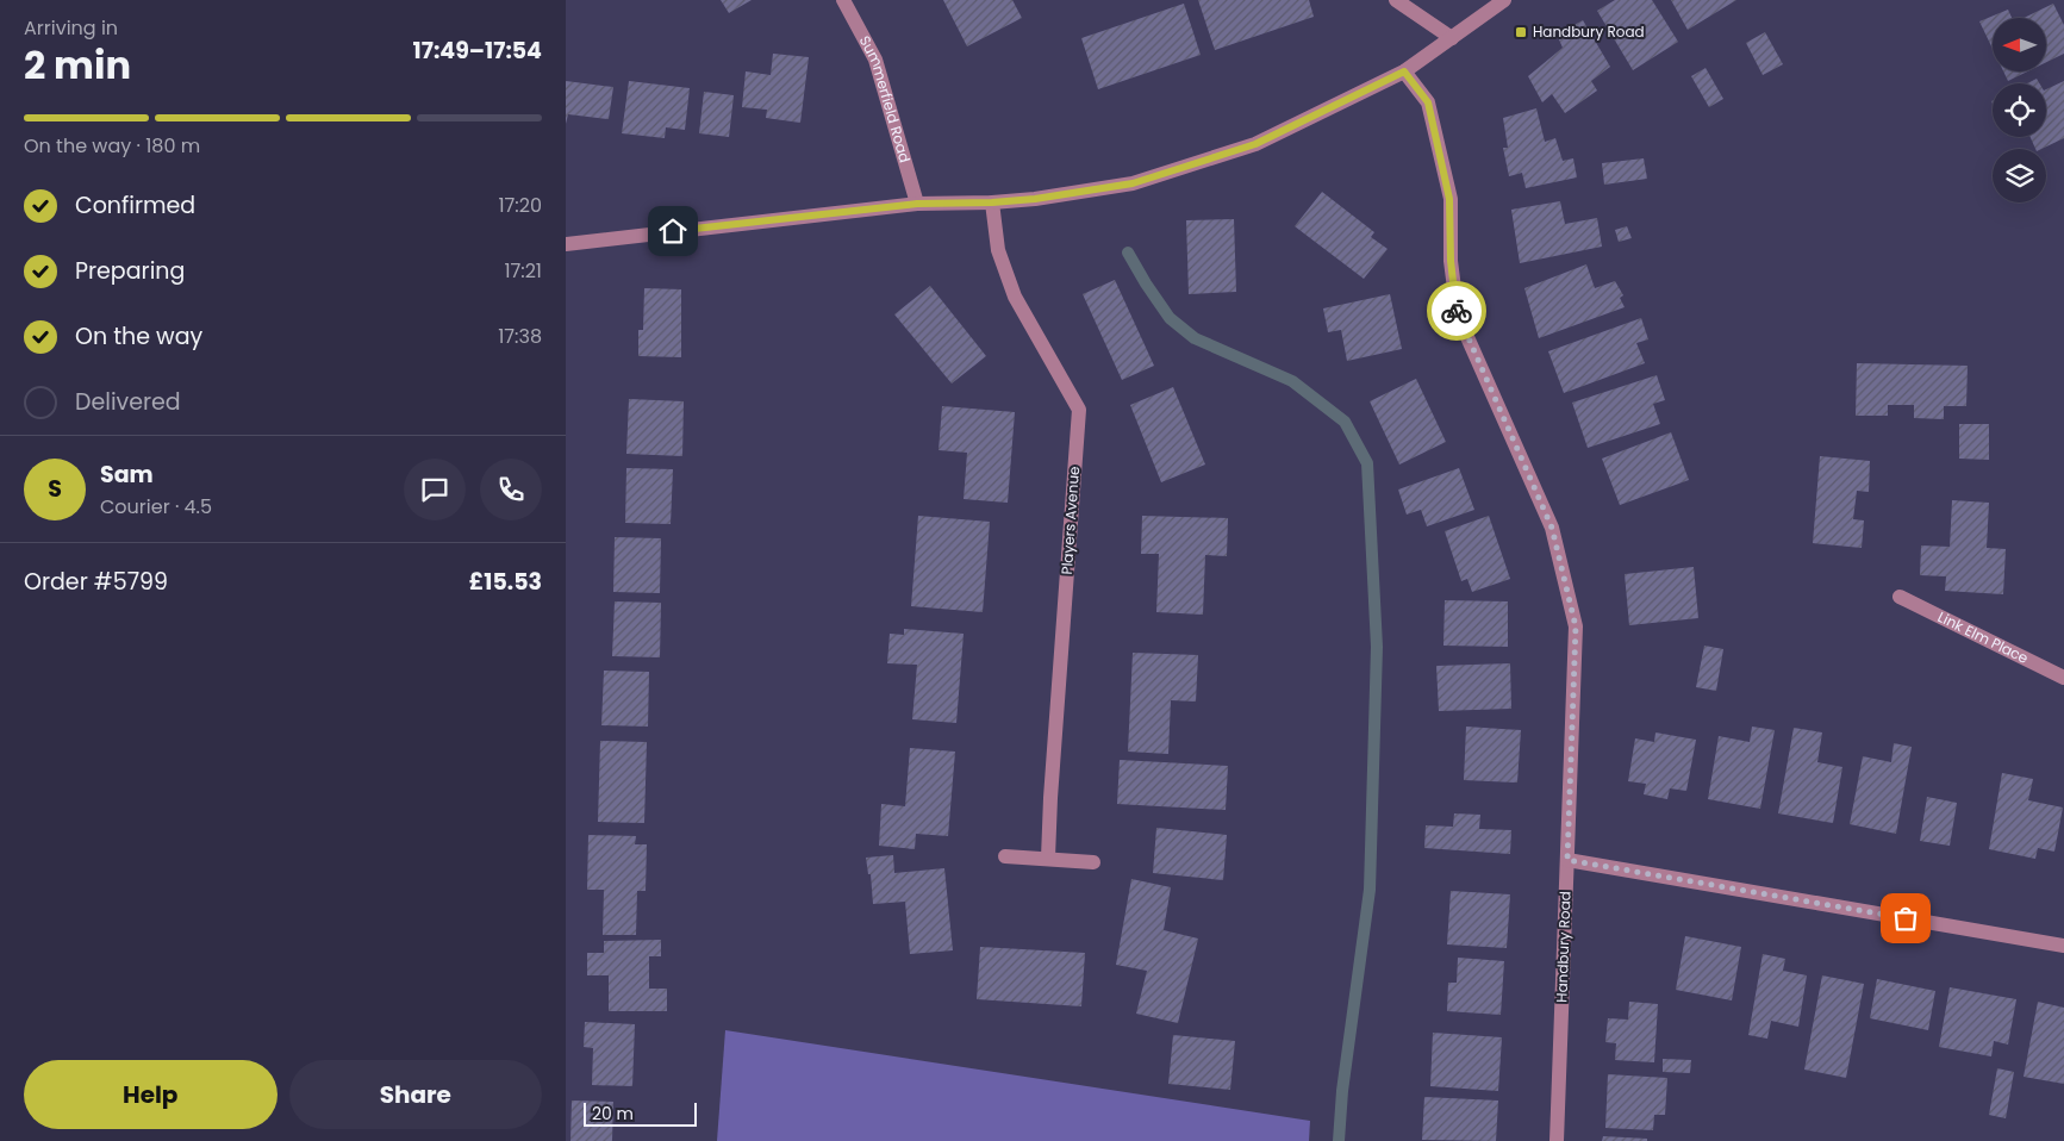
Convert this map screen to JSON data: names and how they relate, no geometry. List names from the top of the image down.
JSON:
{
  "streets": {
    "street": [
      "Summerfield Road",
      "Players Avenue",
      "Link Elm Place",
      "Handbury Road"
    ]
  },
  "places": {
    "transit": ["Handbury Road"]
  },
  "scale_bar": "20 m",
  "north": "left",
  "page": {
    "heading": ["2 min", "Arriving in", "17:49–17:54"],
    "panel": [
      "Sam",
      "Courier · 4.5",
      "Order #5799",
      "£15.53"
    ],
    "bar": "On the way · 180 m",
    "list": [
      ["Confirmed", "17:20"],
      ["Preparing", "17:21"],
      ["On the way", "17:38"],
      "Delivered"
    ],
    "round": "S",
    "buttons": ["Help", "Share"],
    "scale": "20 m"
  }
}
